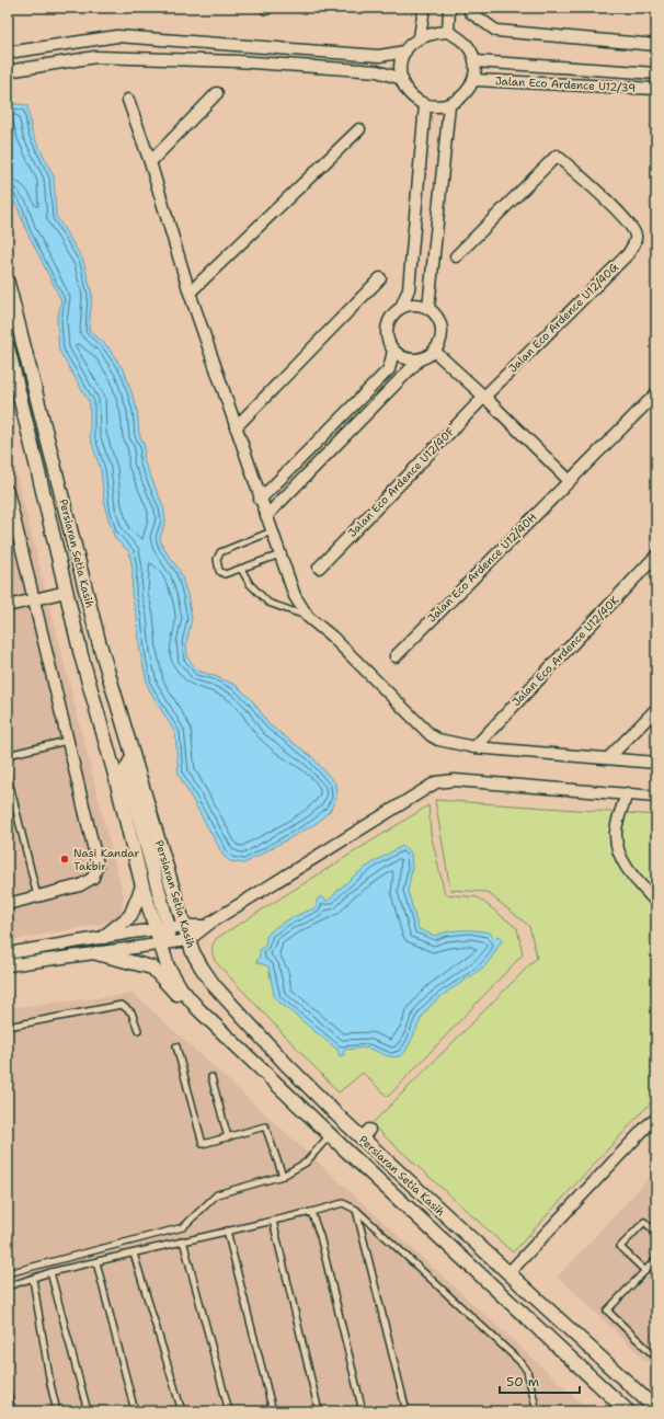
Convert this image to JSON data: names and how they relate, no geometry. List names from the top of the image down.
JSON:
{
  "streets": {
    "street": [
      "Jalan Eco Ardence U12/39",
      "Jalan Eco Ardence U12/40G",
      "Jalan Eco Ardence U12/40F",
      "Persiaran Setia Kasih",
      "Jalan Eco Ardence U12/40H",
      "Jalan Eco Ardence U12/40K"
    ]
  },
  "crossings": [
    ["Jalan Eco Ardence U12/40G", "Jalan Eco Ardence U12/40F"]
  ],
  "places": ["Nasi Kandar Takbir"],
  "scale_bar": "50 m"
}
